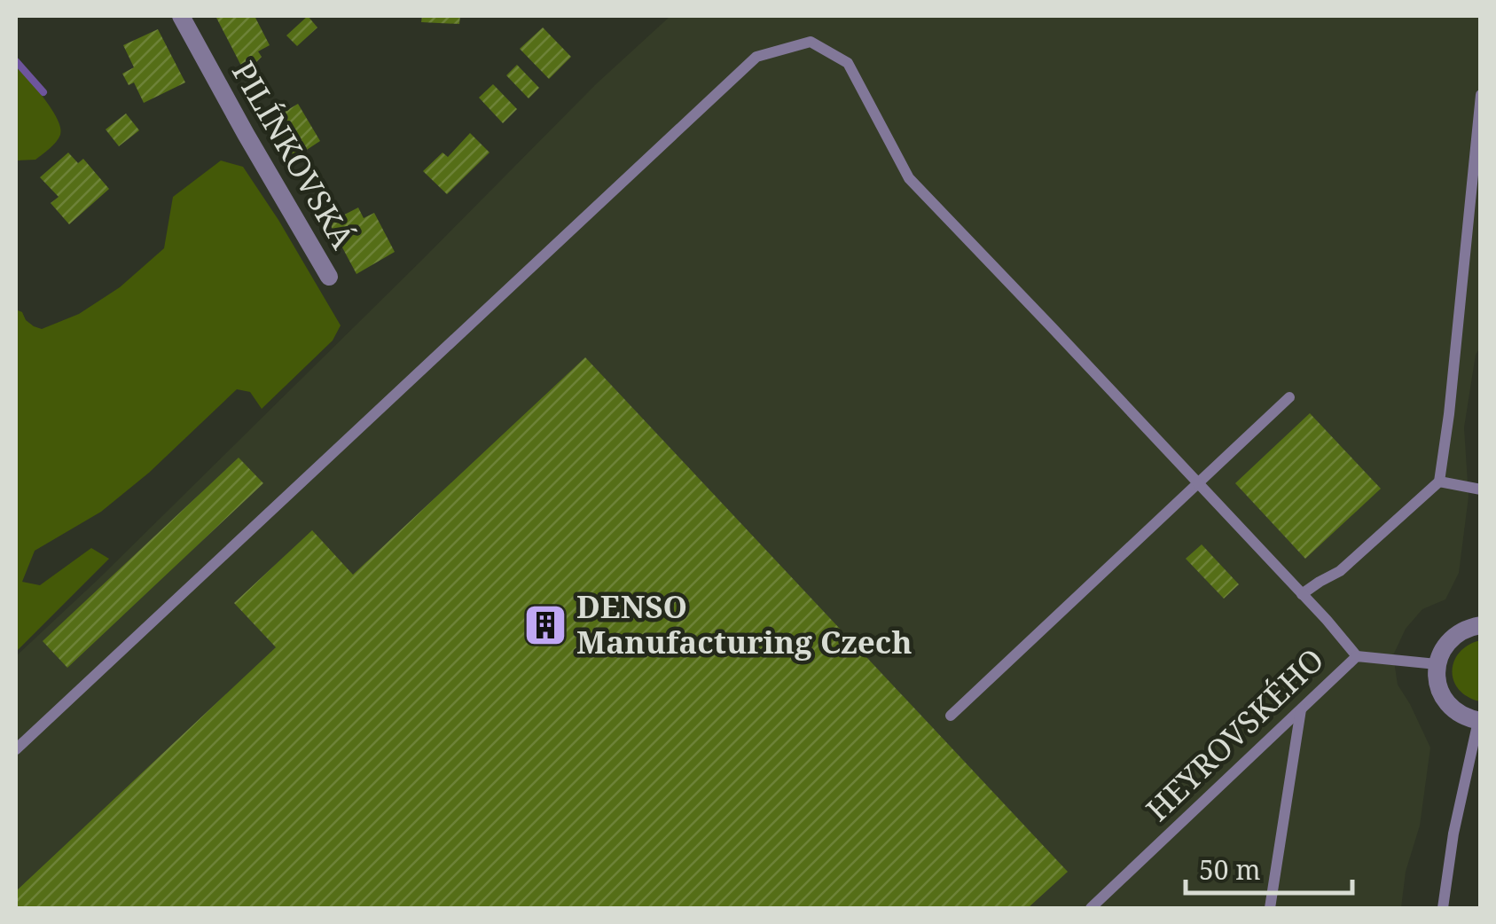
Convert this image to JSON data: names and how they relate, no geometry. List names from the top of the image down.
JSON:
{
  "streets": {
    "street": ["PILÍNKOVSKÁ"],
    "lane": ["HEYROVSKÉHO"]
  },
  "places": {
    "building": ["DENSO Manufacturing Czech"]
  },
  "scale_bar": "50 m"
}
